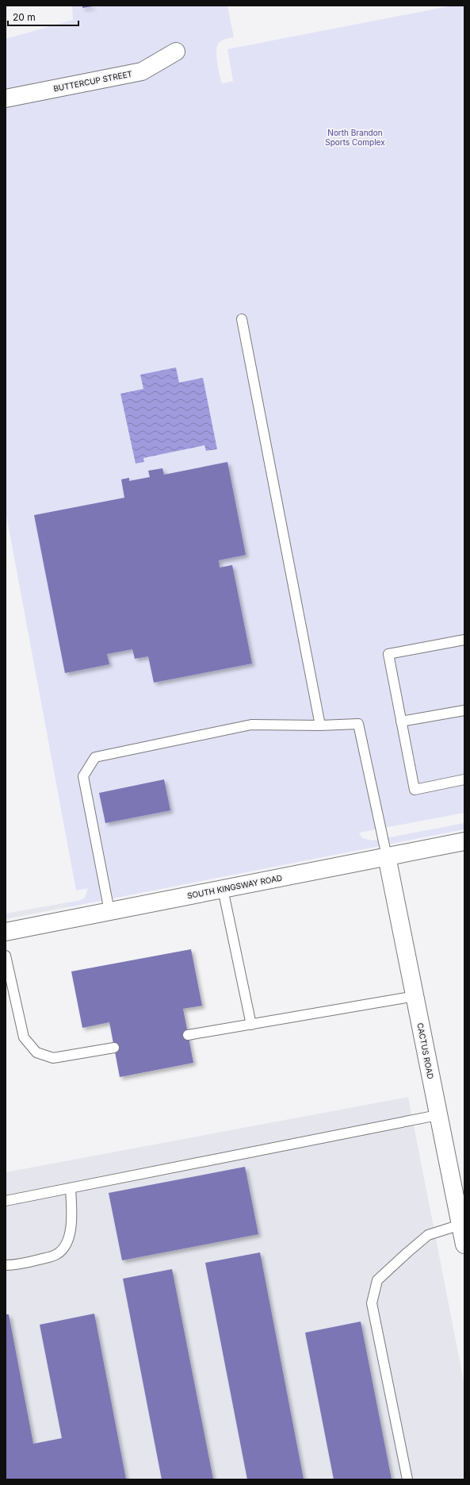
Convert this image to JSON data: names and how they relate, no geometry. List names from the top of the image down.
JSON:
{
  "streets": {
    "street": ["BUTTERCUP STREET", "SOUTH KINGSWAY ROAD", "CACTUS ROAD"]
  },
  "crossings": [
    ["SOUTH KINGSWAY ROAD", "CACTUS ROAD"]
  ],
  "parks": ["North Brandon Sports Complex"],
  "scale_bar": "20 m"
}
